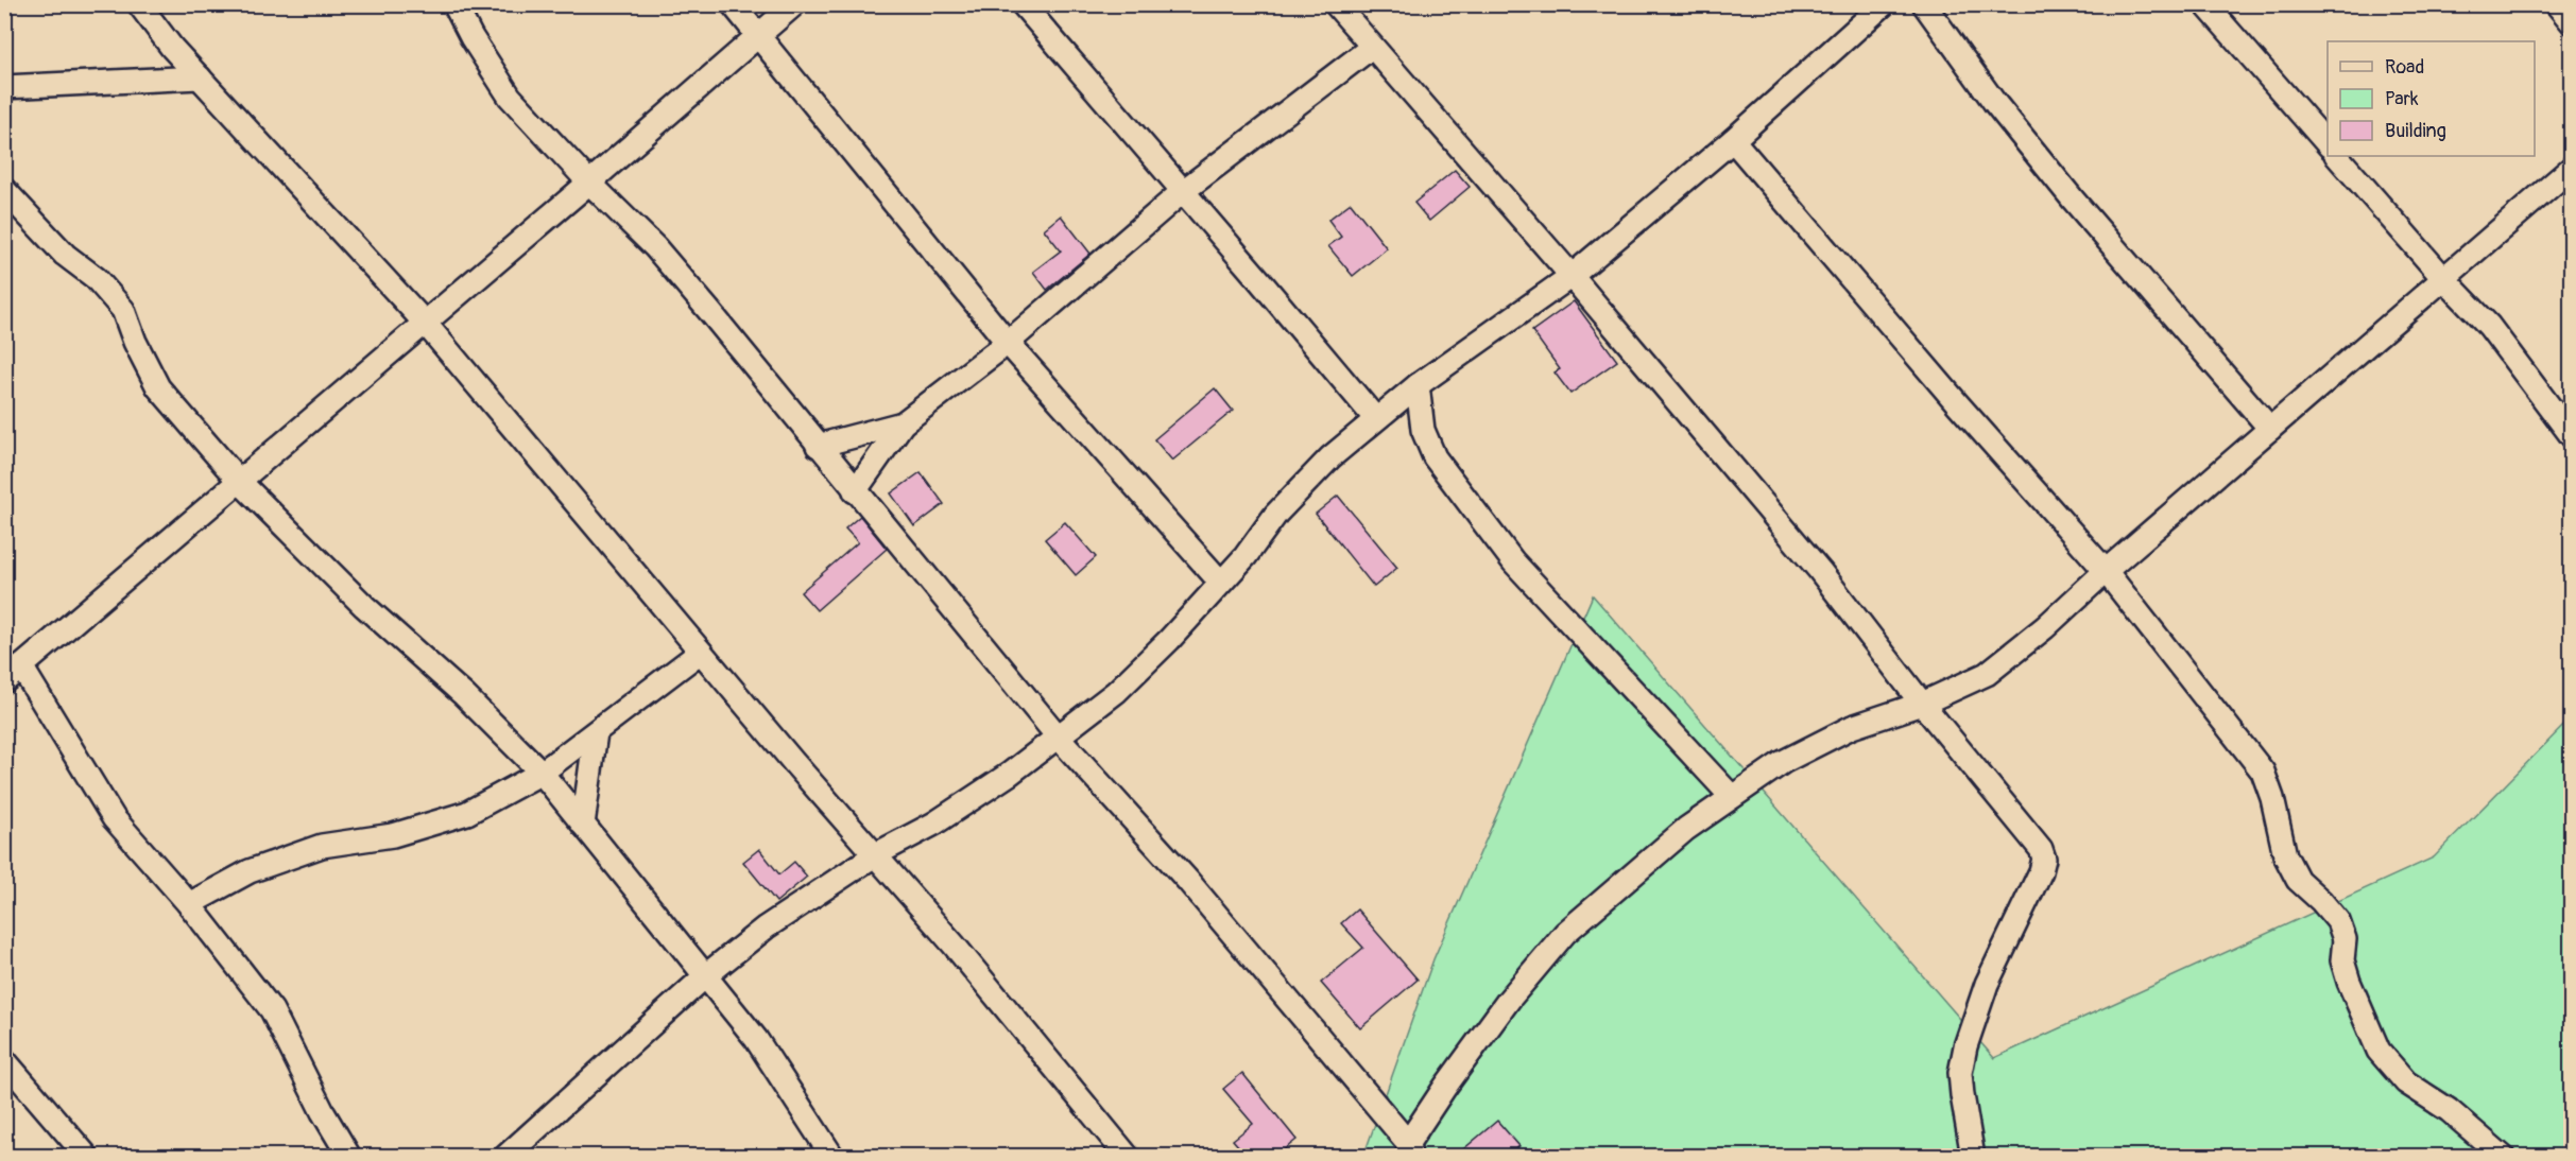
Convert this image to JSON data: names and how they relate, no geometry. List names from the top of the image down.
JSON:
{
  "legend": ["Road", "Park", "Building"]
}
